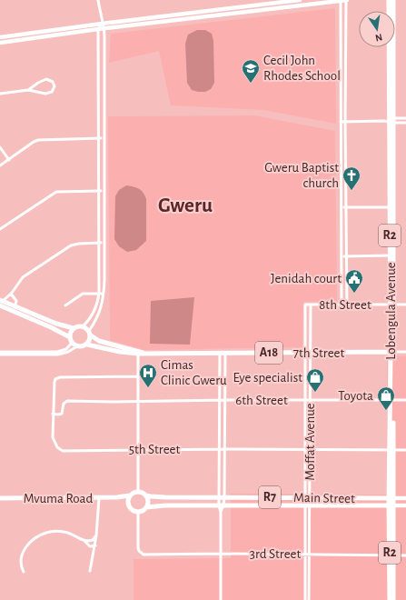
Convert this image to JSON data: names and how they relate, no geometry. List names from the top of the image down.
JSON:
{
  "streets": {
    "highway": [
      "R2",
      "Lobengula Avenue",
      "A18",
      "7th Street",
      "R7",
      "Mvuma Road",
      "Main Street"
    ],
    "street": [
      "8th Street",
      "6th Street",
      "Moffat Avenue",
      "5th Street",
      "3rd Street"
    ]
  },
  "crossings": [
    ["8th Street", "Lobengula Avenue"],
    ["8th Street", "Moffat Avenue"],
    ["Lobengula Avenue", "7th Street"],
    ["Lobengula Avenue", "6th Street"],
    ["Lobengula Avenue", "5th Street"],
    ["Lobengula Avenue", "Main Street"],
    ["Lobengula Avenue", "3rd Street"],
    ["A18", "7th Street"],
    ["7th Street", "Moffat Avenue"],
    ["6th Street", "Moffat Avenue"],
    ["6th Street", "5th Street"],
    ["Moffat Avenue", "5th Street"],
    ["Moffat Avenue", "Main Street"],
    ["Moffat Avenue", "3rd Street"],
    ["Mvuma Road", "Main Street"],
    ["Mvuma Road", "3rd Street"],
    ["Main Street", "3rd Street"]
  ],
  "districts": ["Gweru"],
  "places": {
    "school or university": ["Cecil John Rhodes School"],
    "church": ["Gweru Baptist church"],
    "public building": ["Jenidah court"],
    "hospital": ["Cimas Clinic Gweru"],
    "shop": ["Eye specialist", "Toyota"]
  },
  "north": "bottom"
}
